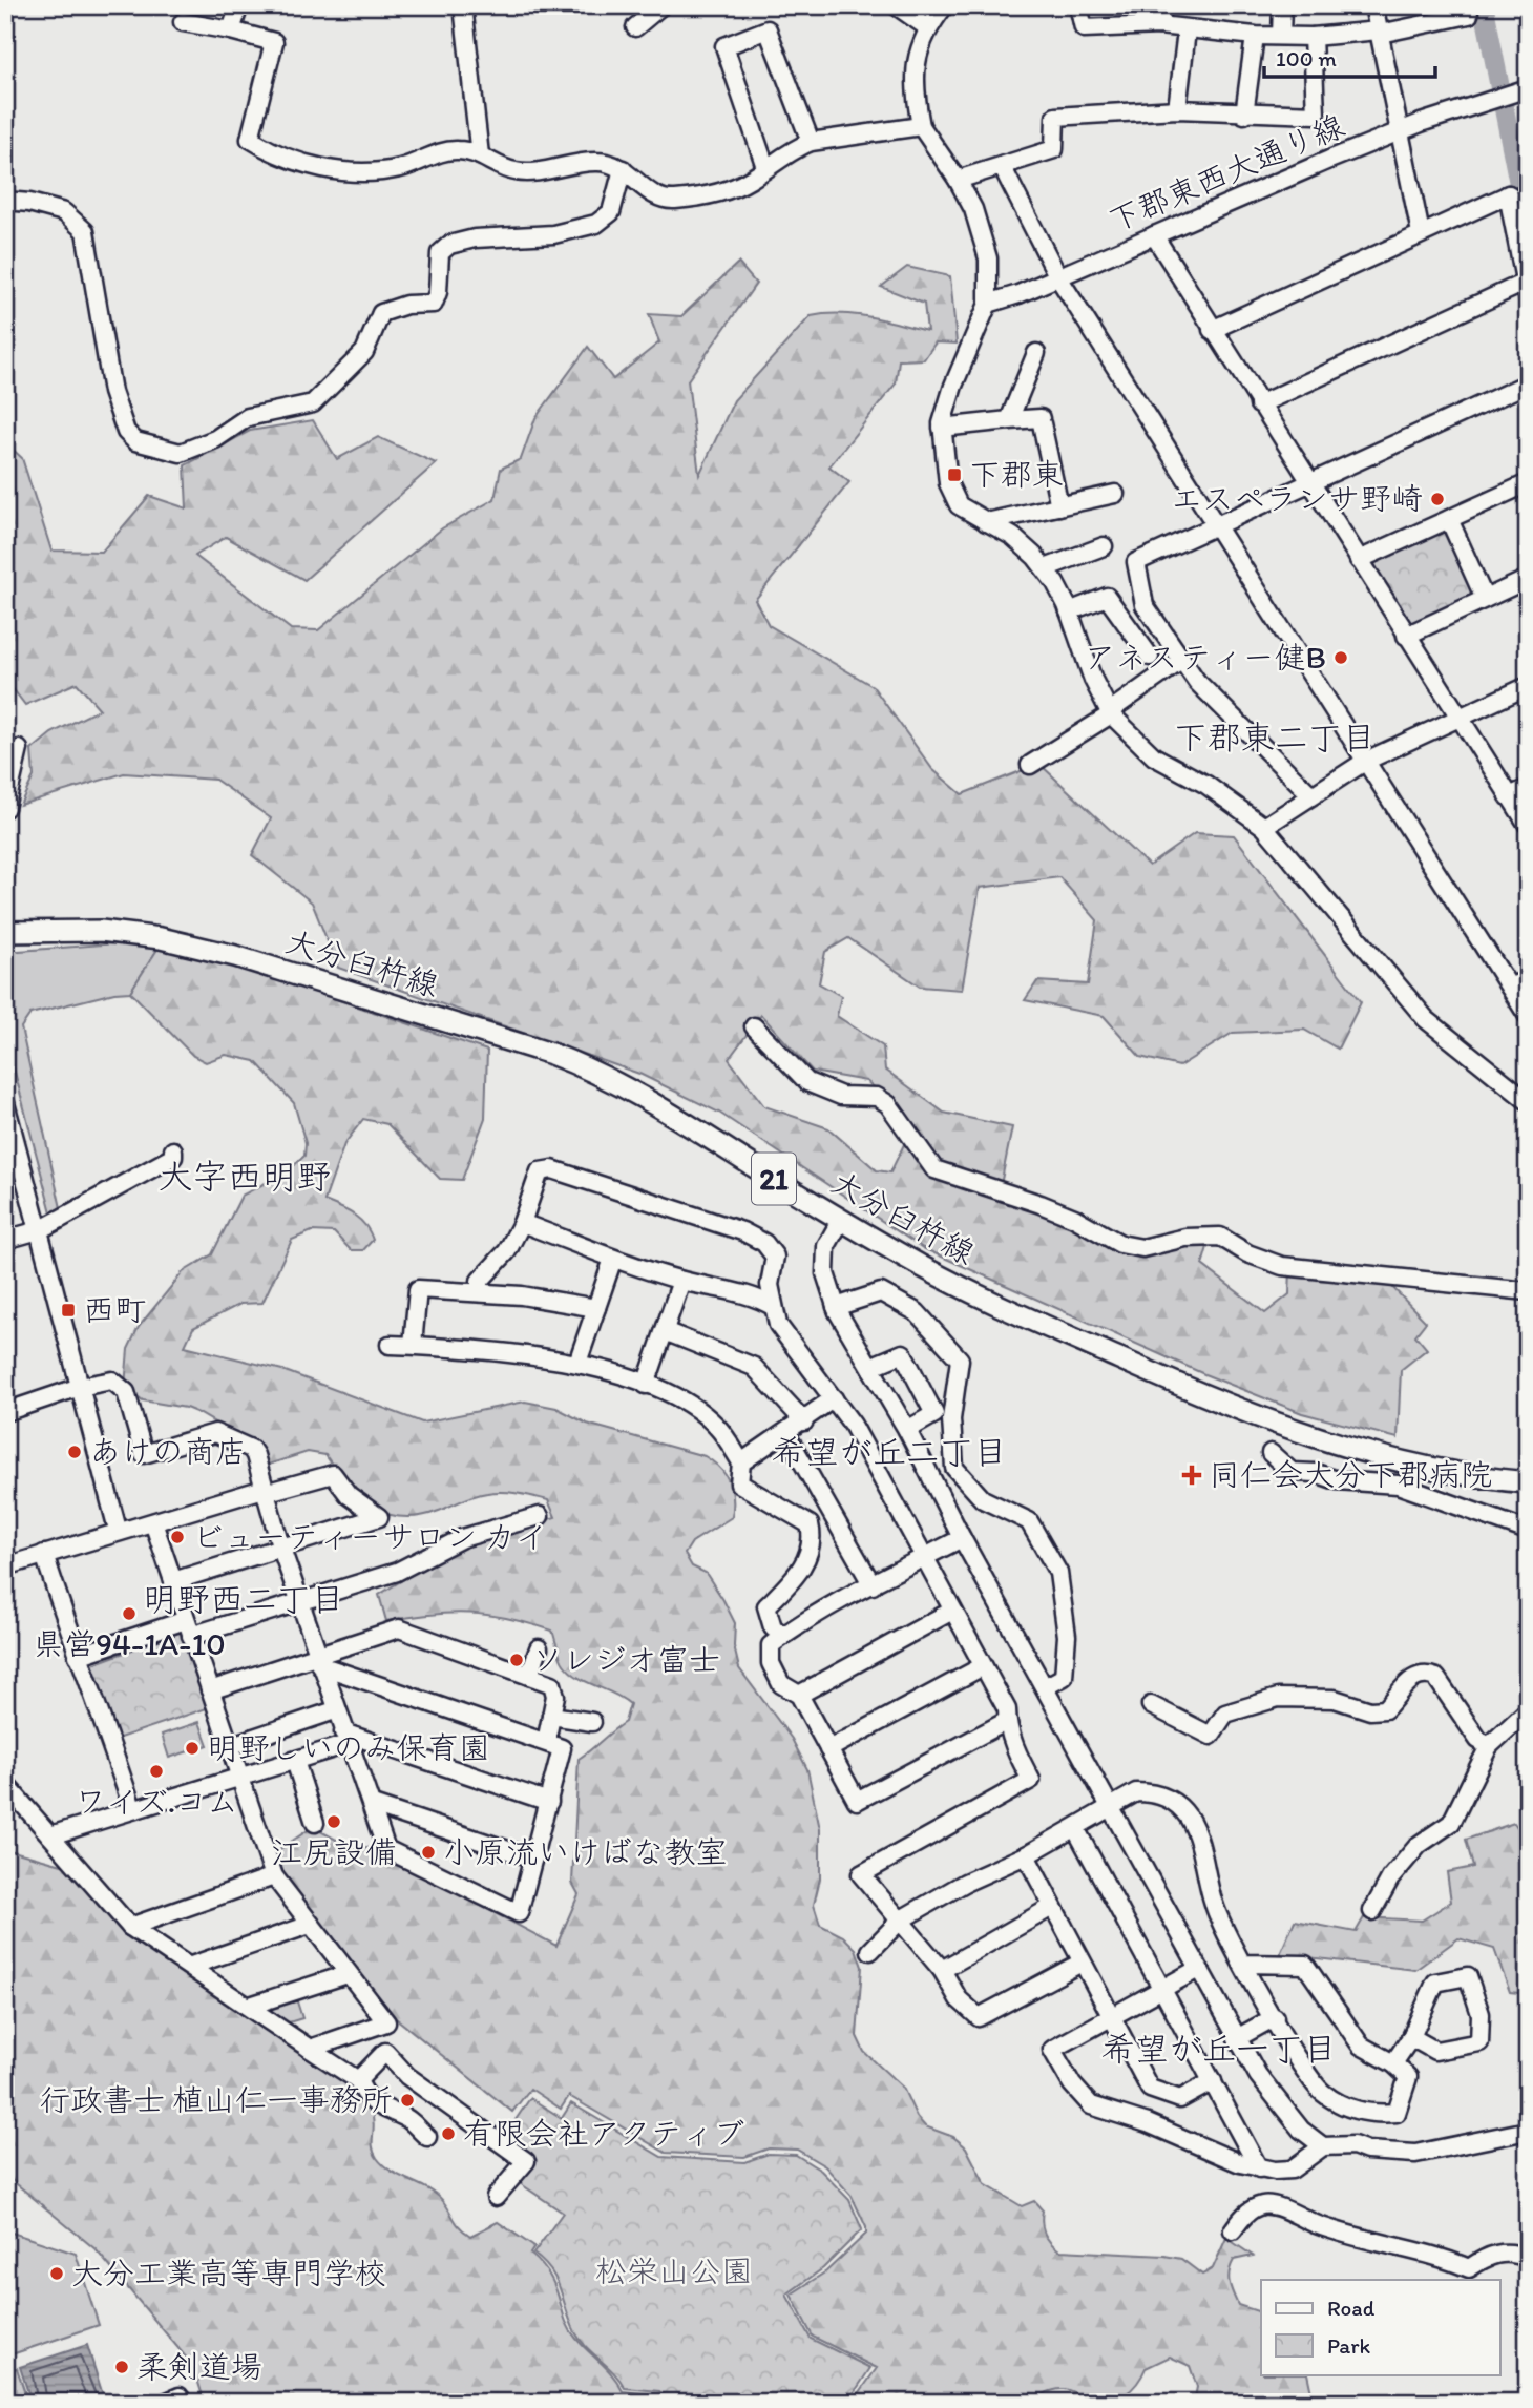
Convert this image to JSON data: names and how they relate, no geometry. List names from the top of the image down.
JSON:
{
  "streets": {
    "main road": ["大分臼杵線", "21"],
    "street": ["下郡東西大通り線"]
  },
  "districts": [
    "下郡東二丁目",
    "大字西明野",
    "希望が丘二丁目",
    "明野西二丁目",
    "希望が丘一丁目"
  ],
  "parks": ["松栄山公園"],
  "places": {
    "transit": ["下郡東", "西町"],
    "other": [
      "エスペランサ野崎",
      "アネスティー健B",
      "あけの商店",
      "ビューティーサロン カイ",
      "県営94-1A-10",
      "ソレジオ富士",
      "明野しいのみ保育園",
      "ワイズ.コム",
      "江尻設備",
      "小原流いけばな教室",
      "行政書士 植山仁一事務所",
      "有限会社アクティブ",
      "大分工業高等専門学校",
      "柔剣道場"
    ],
    "health": ["同仁会大分下郡病院"]
  },
  "legend": ["Road", "Park"],
  "scale_bar": "100 m"
}
